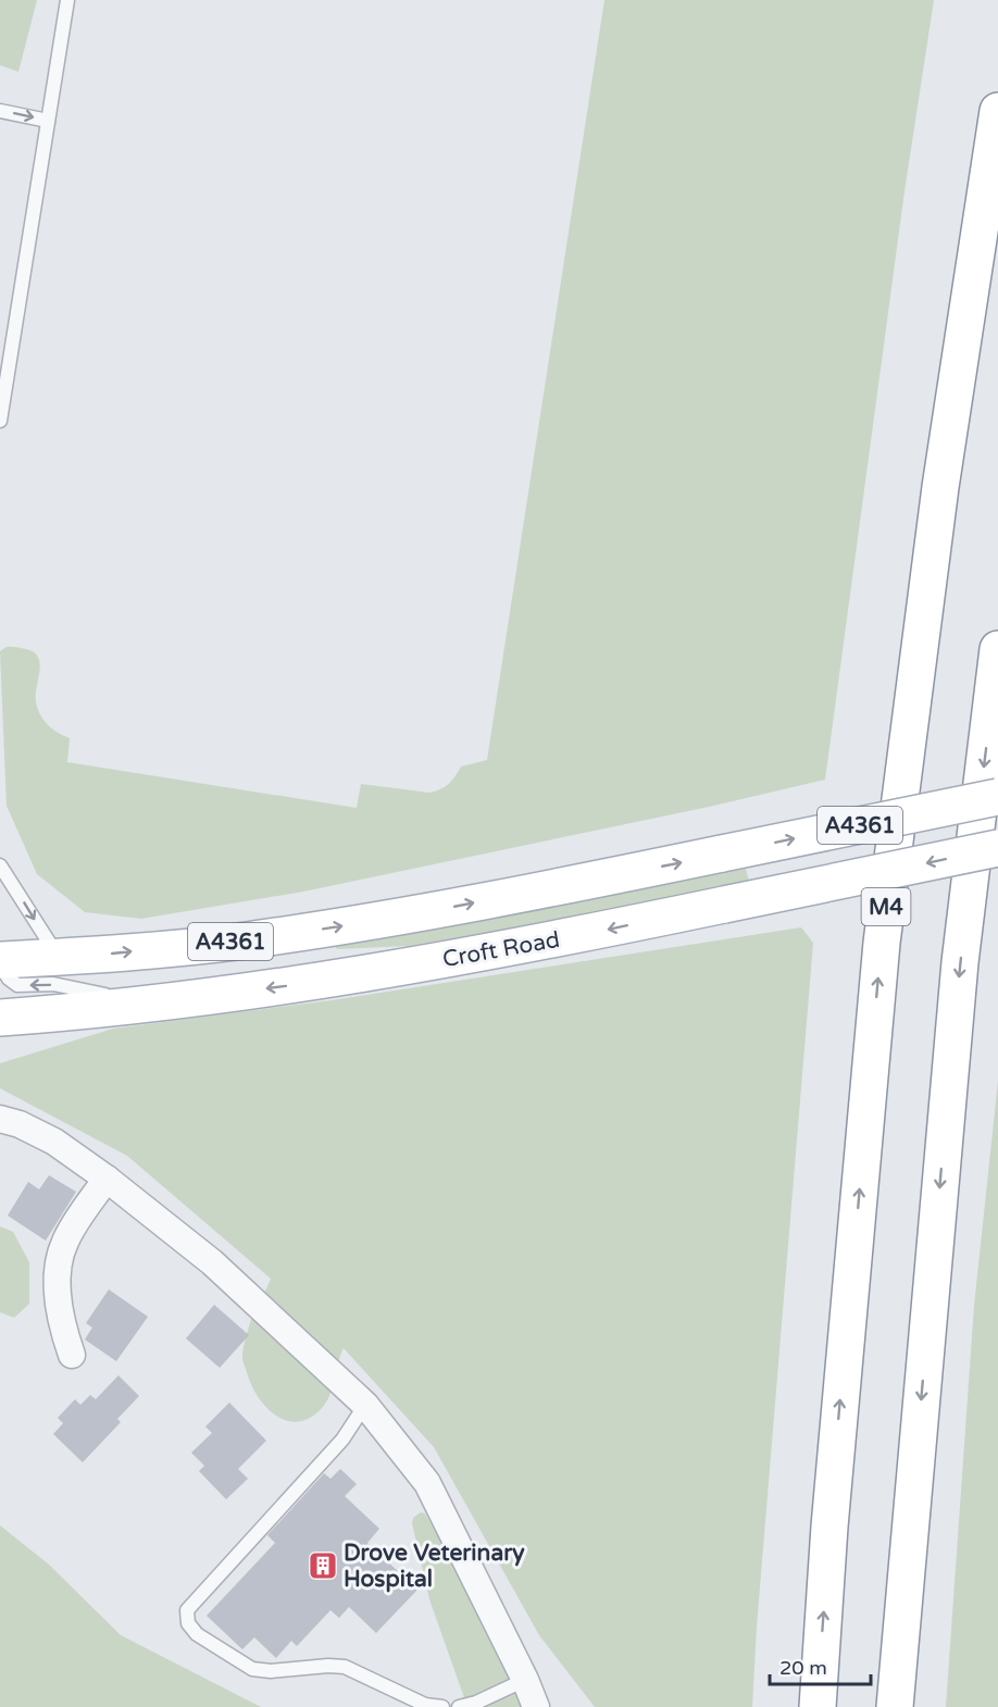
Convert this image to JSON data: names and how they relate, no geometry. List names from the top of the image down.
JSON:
{
  "streets": {
    "main road": ["A4361", "M4", "Croft Road"]
  },
  "places": {
    "building": ["Drove Veterinary Hospital"]
  },
  "scale_bar": "20 m"
}
